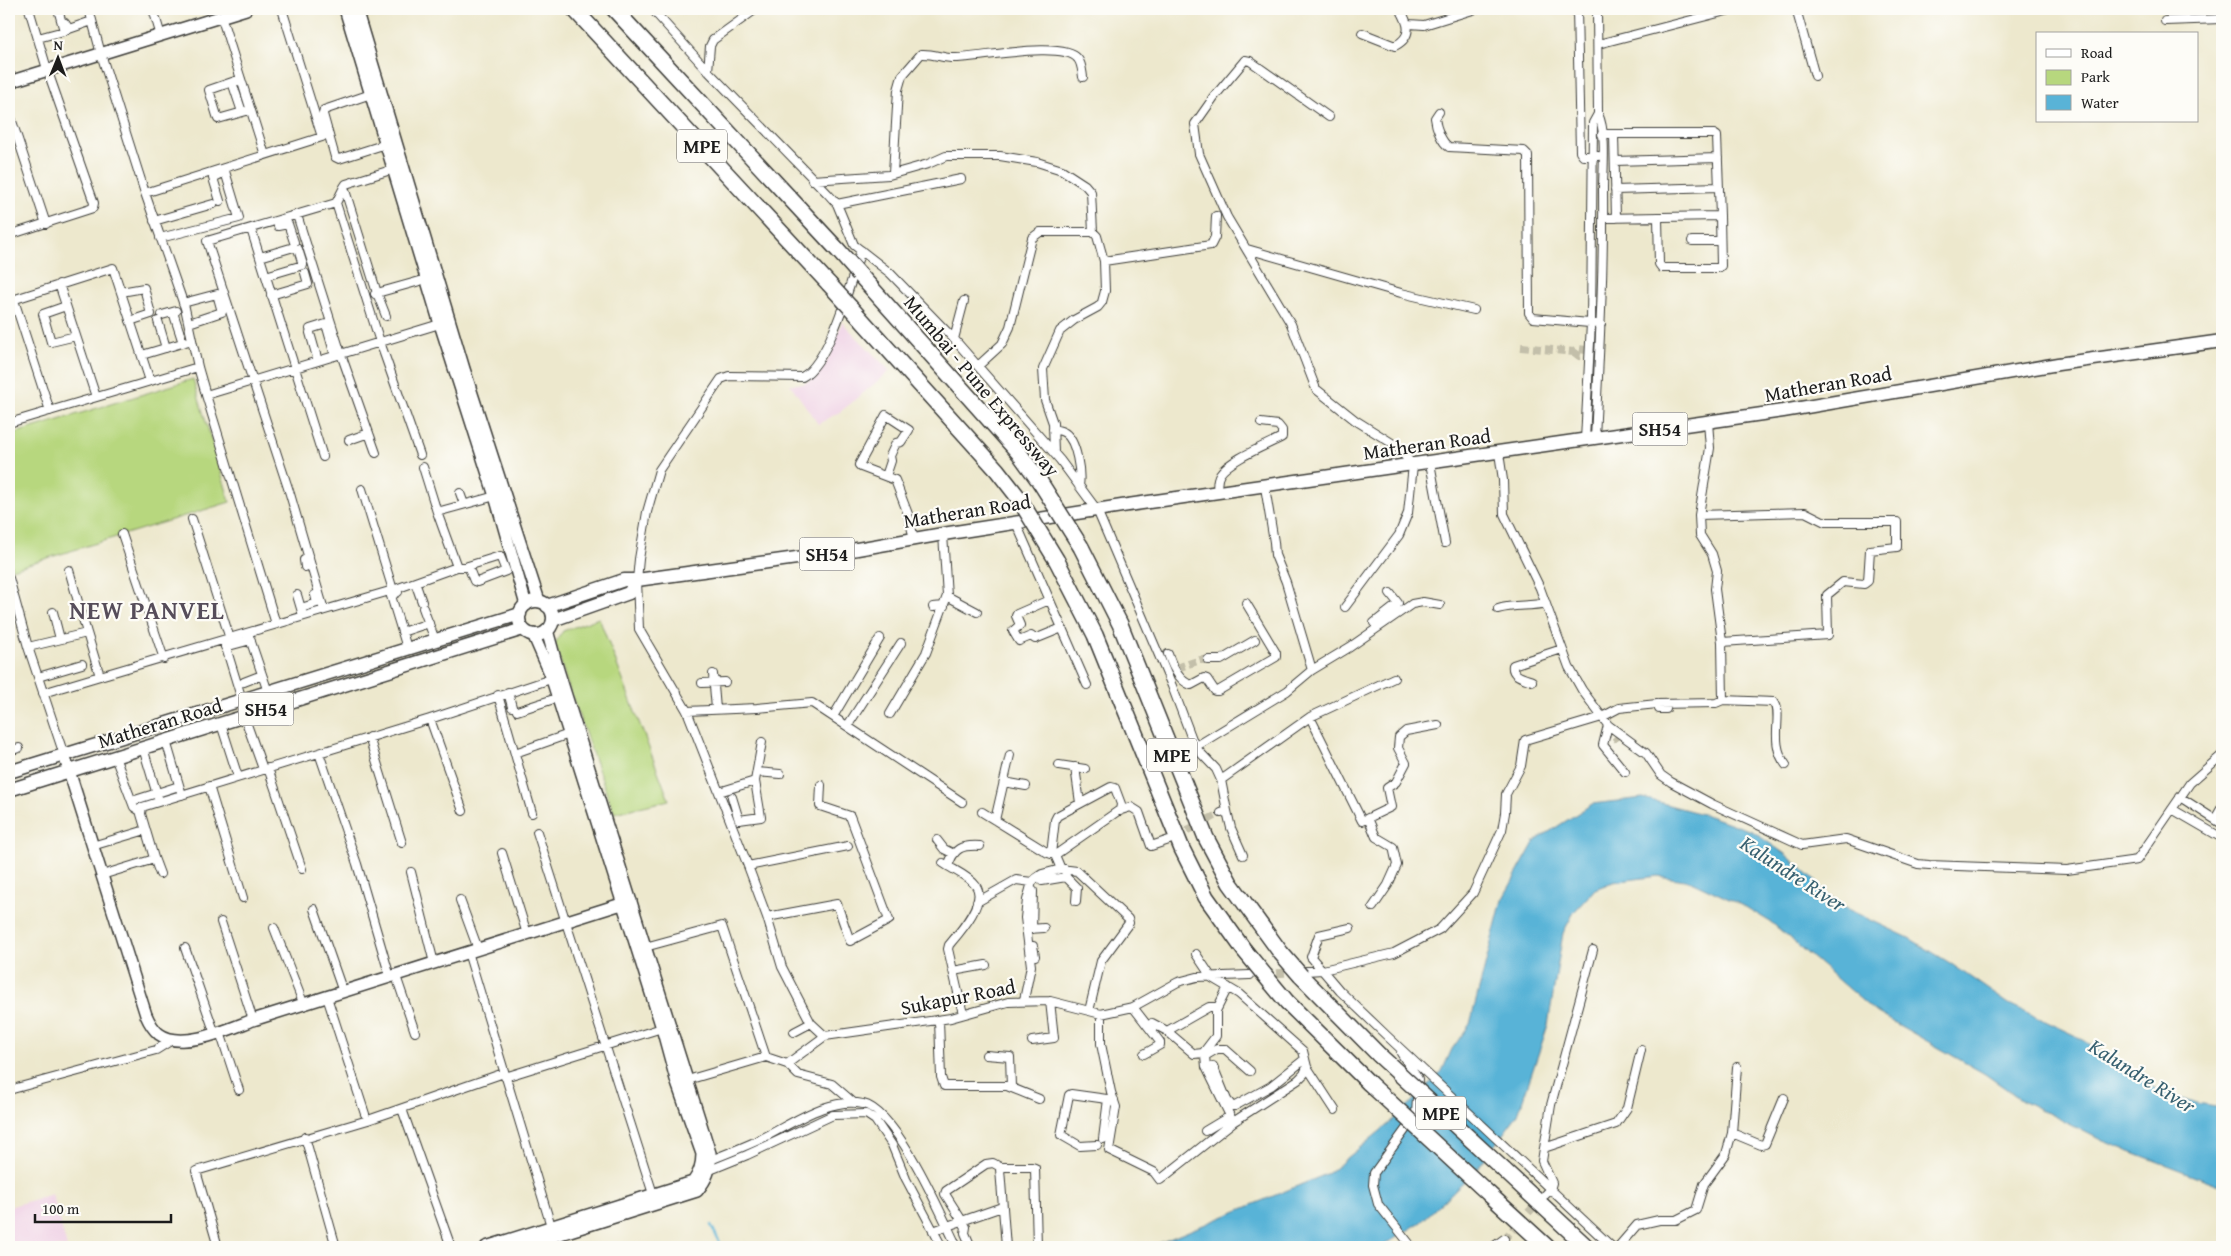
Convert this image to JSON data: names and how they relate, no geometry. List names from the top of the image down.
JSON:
{
  "streets": {
    "highway": ["MPE", "Mumbai - Pune Expressway"],
    "main road": ["Matheran Road", "SH54"],
    "street": ["Sukapur Road"]
  },
  "crossings": [
    ["Matheran Road", "SH54"]
  ],
  "districts": ["NEW PANVEL"],
  "water": ["Kalundre River"],
  "legend": ["Road", "Park", "Water"],
  "scale_bar": "100 m",
  "north": "top"
}
